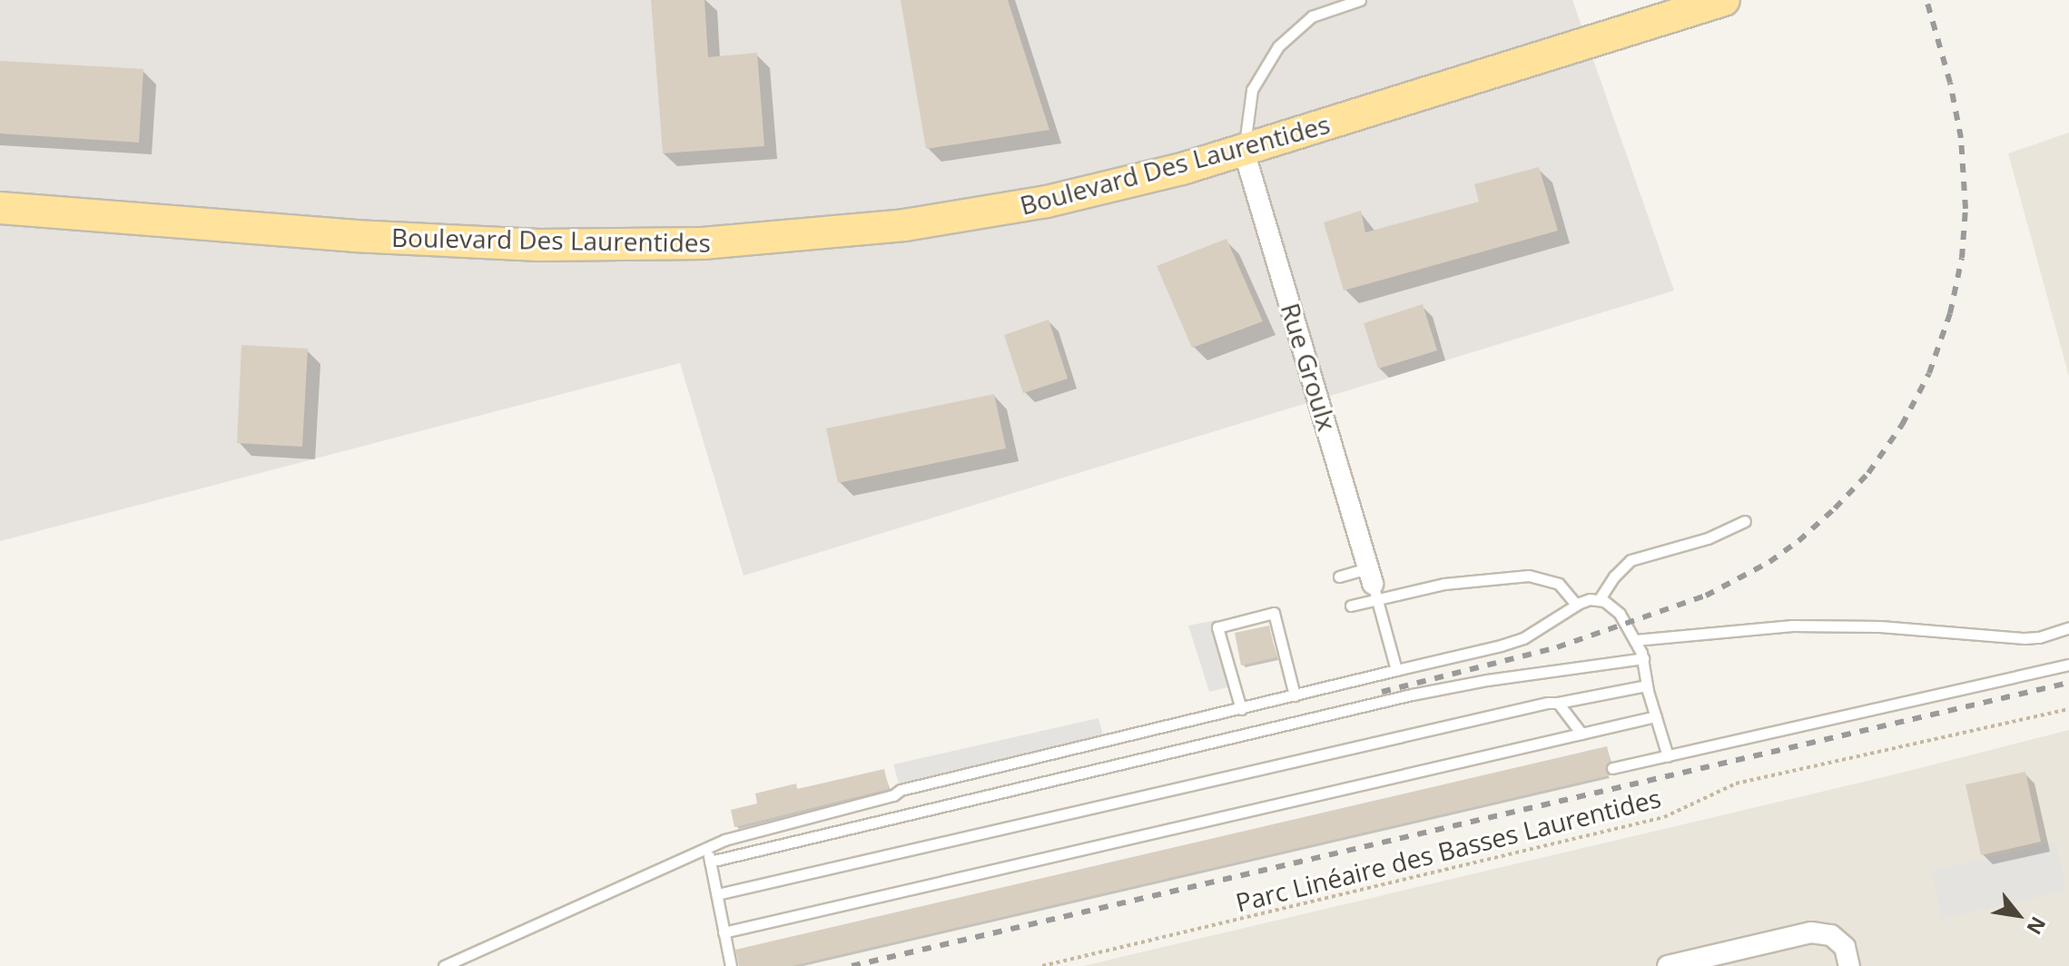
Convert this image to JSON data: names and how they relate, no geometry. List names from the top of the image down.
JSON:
{
  "streets": {
    "main road": ["Boulevard Des Laurentides"],
    "street": ["Rue Groulx"],
    "path": ["Parc Linéaire des Basses Laurentides"]
  },
  "crossings": [
    ["Boulevard Des Laurentides", "Rue Groulx"]
  ],
  "north": "bottom right"
}
